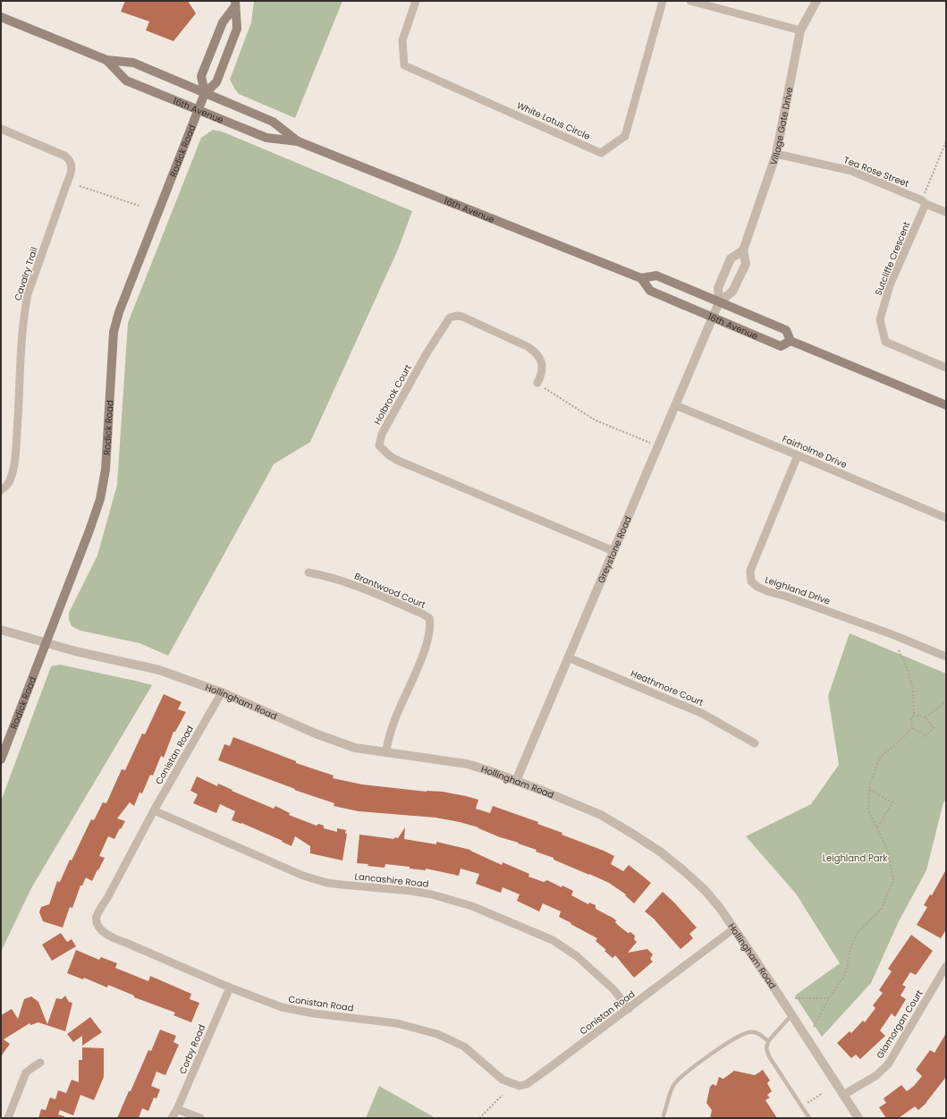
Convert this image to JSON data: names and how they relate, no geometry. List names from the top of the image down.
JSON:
{
  "streets": {
    "main road": ["16th Avenue", "Rodick Road"],
    "street": [
      "White Lotus Circle",
      "Village Gate Drive",
      "Tea Rose Street",
      "Sutcliffe Crescent",
      "Cavalry Trail",
      "Holbrook Court",
      "Fairholme Drive",
      "Greystone Road",
      "Brantwood Court",
      "Leighland Drive",
      "Heathmore Court",
      "Hollingham Road",
      "Conistan Road",
      "Lancashire Road",
      "Glamorgan Court",
      "Corby Road"
    ]
  },
  "crossings": [
    ["16th Avenue", "Village Gate Drive"],
    ["16th Avenue", "Rodick Road"],
    ["16th Avenue", "Greystone Road"],
    ["Village Gate Drive", "Tea Rose Street"],
    ["Village Gate Drive", "Greystone Road"],
    ["Rodick Road", "Hollingham Road"],
    ["Tea Rose Street", "Sutcliffe Crescent"],
    ["Holbrook Court", "Greystone Road"],
    ["Fairholme Drive", "Greystone Road"],
    ["Fairholme Drive", "Leighland Drive"],
    ["Greystone Road", "Heathmore Court"],
    ["Greystone Road", "Hollingham Road"],
    ["Brantwood Court", "Hollingham Road"],
    ["Hollingham Road", "Conistan Road"],
    ["Hollingham Road", "Glamorgan Court"],
    ["Conistan Road", "Lancashire Road"],
    ["Conistan Road", "Corby Road"]
  ],
  "parks": ["Leighland Park"]
}
